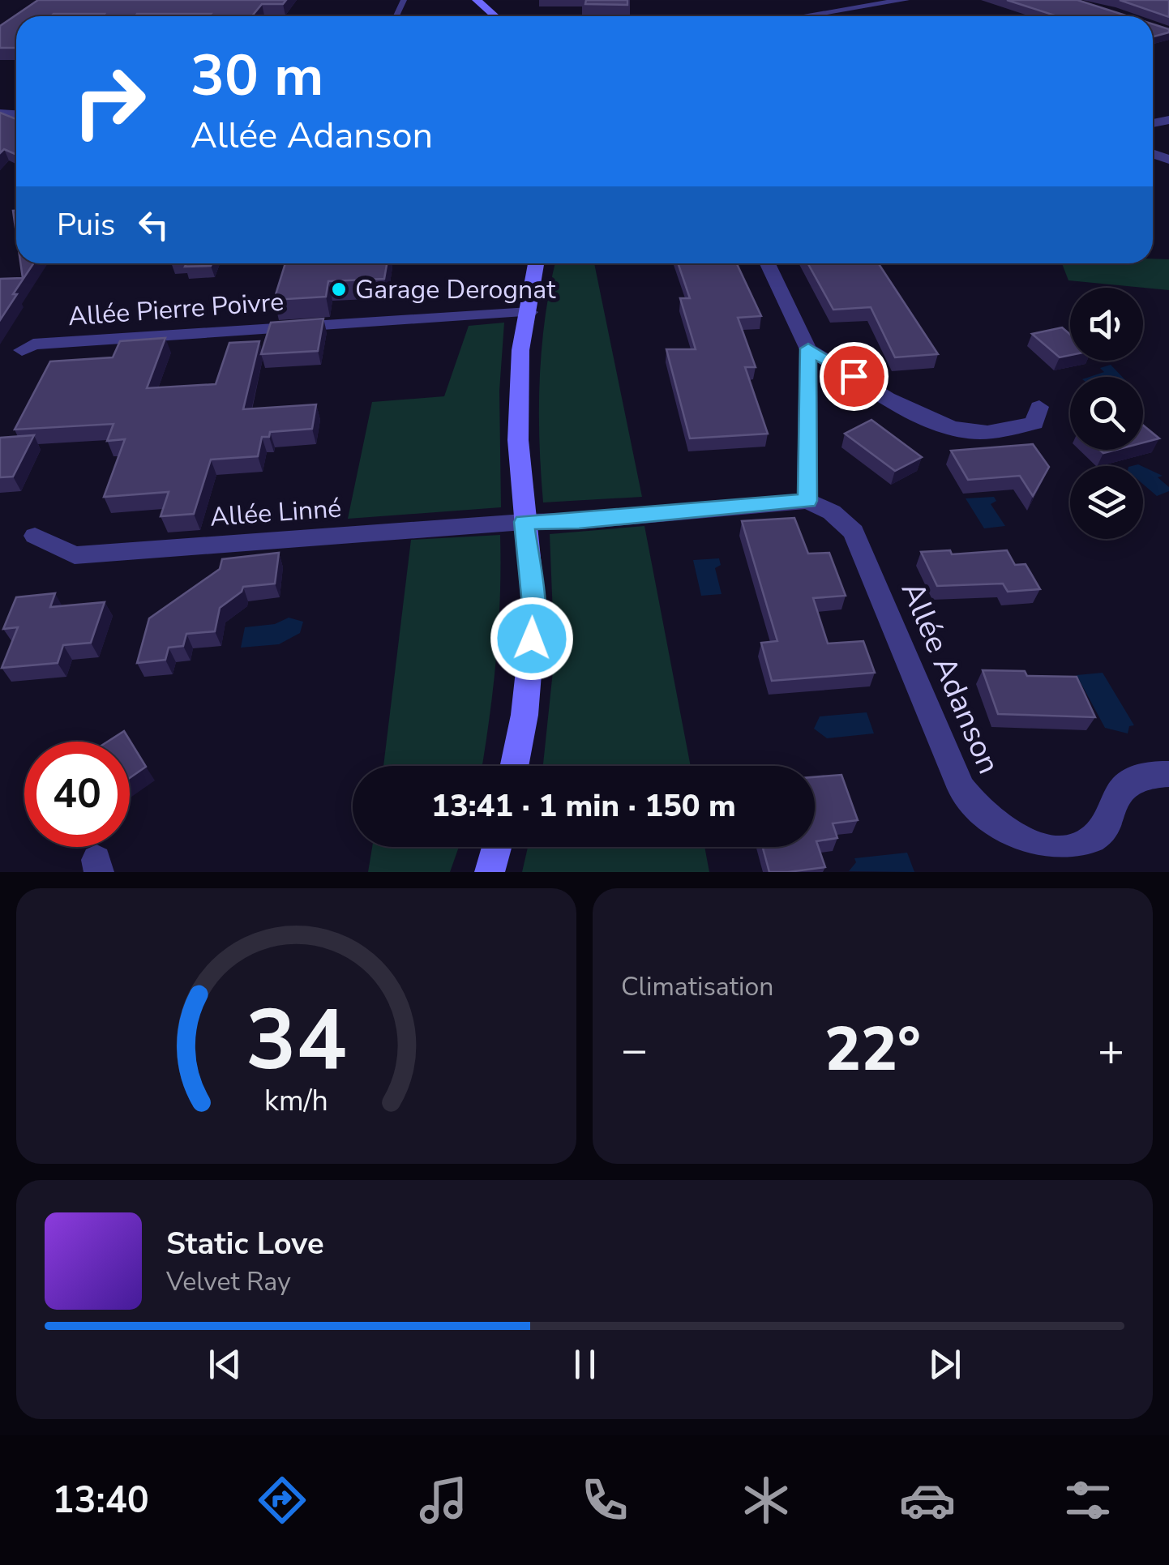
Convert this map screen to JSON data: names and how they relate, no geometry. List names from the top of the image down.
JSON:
{
  "streets": {
    "street": ["Allée Pierre Poivre", "Allée Linné", "Allée Adanson"]
  },
  "places": ["Garage Derognat"],
  "page": {
    "turn": ["30 m", "Allée Adanson"],
    "then": "Puis",
    "limit": "40",
    "trip": "13:41 · 1 min · 150 m",
    "tile": "Climatisation",
    "heat": ["−", "22°", "+"],
    "song": ["Static Love", "Velvet Ray"],
    "tabs": "13:40",
    "gauge": ["34", "km/h"]
  }
}
